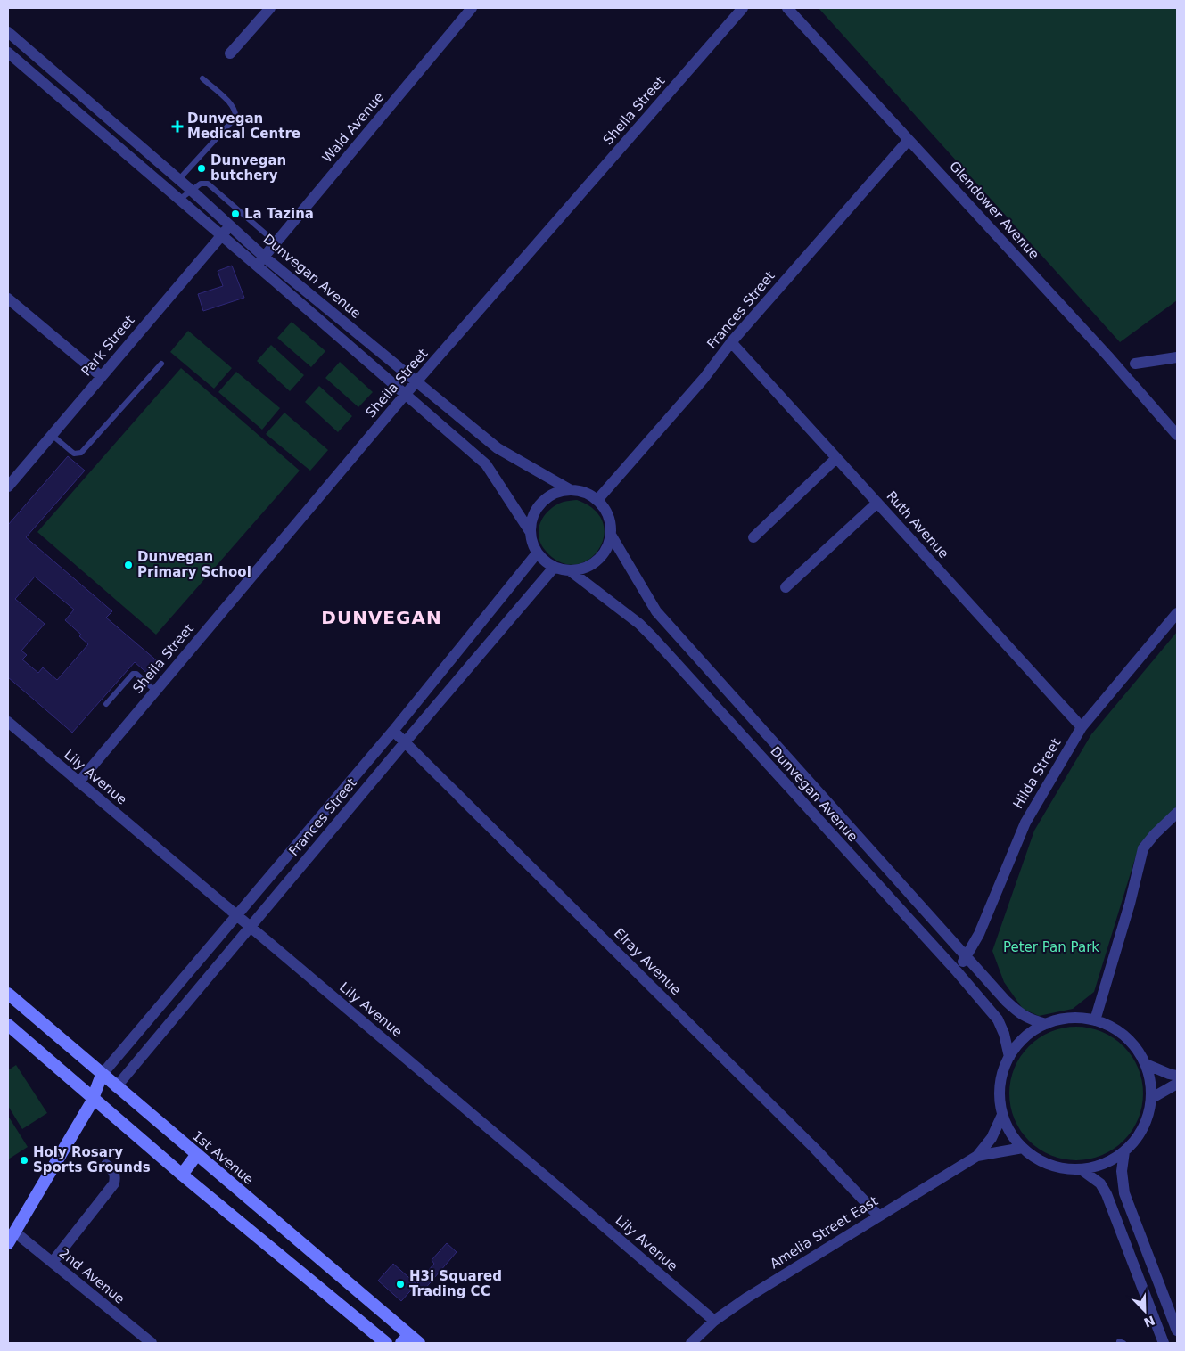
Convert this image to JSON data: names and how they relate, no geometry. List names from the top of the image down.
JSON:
{
  "streets": {
    "main road": ["1st Avenue"],
    "street": [
      "Sheila Street",
      "Wald Avenue",
      "Glendower Avenue",
      "Dunvegan Avenue",
      "Frances Street",
      "Park Street",
      "Ruth Avenue",
      "Hilda Street",
      "Lily Avenue",
      "Elray Avenue",
      "Amelia Street East",
      "2nd Avenue"
    ]
  },
  "crossings": [
    ["Sheila Street", "Dunvegan Avenue"],
    ["Sheila Street", "Lily Avenue"],
    ["Wald Avenue", "Dunvegan Avenue"],
    ["Glendower Avenue", "Frances Street"],
    ["Dunvegan Avenue", "Frances Street"],
    ["Dunvegan Avenue", "Park Street"],
    ["Dunvegan Avenue", "Hilda Street"],
    ["Dunvegan Avenue", "Amelia Street East"],
    ["Frances Street", "Ruth Avenue"],
    ["Frances Street", "Lily Avenue"],
    ["Frances Street", "Elray Avenue"],
    ["Frances Street", "1st Avenue"],
    ["Ruth Avenue", "Hilda Street"],
    ["Lily Avenue", "Amelia Street East"],
    ["Elray Avenue", "Amelia Street East"]
  ],
  "districts": ["DUNVEGAN"],
  "parks": ["Peter Pan Park"],
  "places": {
    "health": ["Dunvegan Medical Centre"],
    "other": [
      "Dunvegan butchery",
      "La Tazina",
      "Dunvegan Primary School",
      "Holy Rosary Sports Grounds",
      "H3i Squared Trading CC"
    ]
  },
  "north": "bottom right"
}
